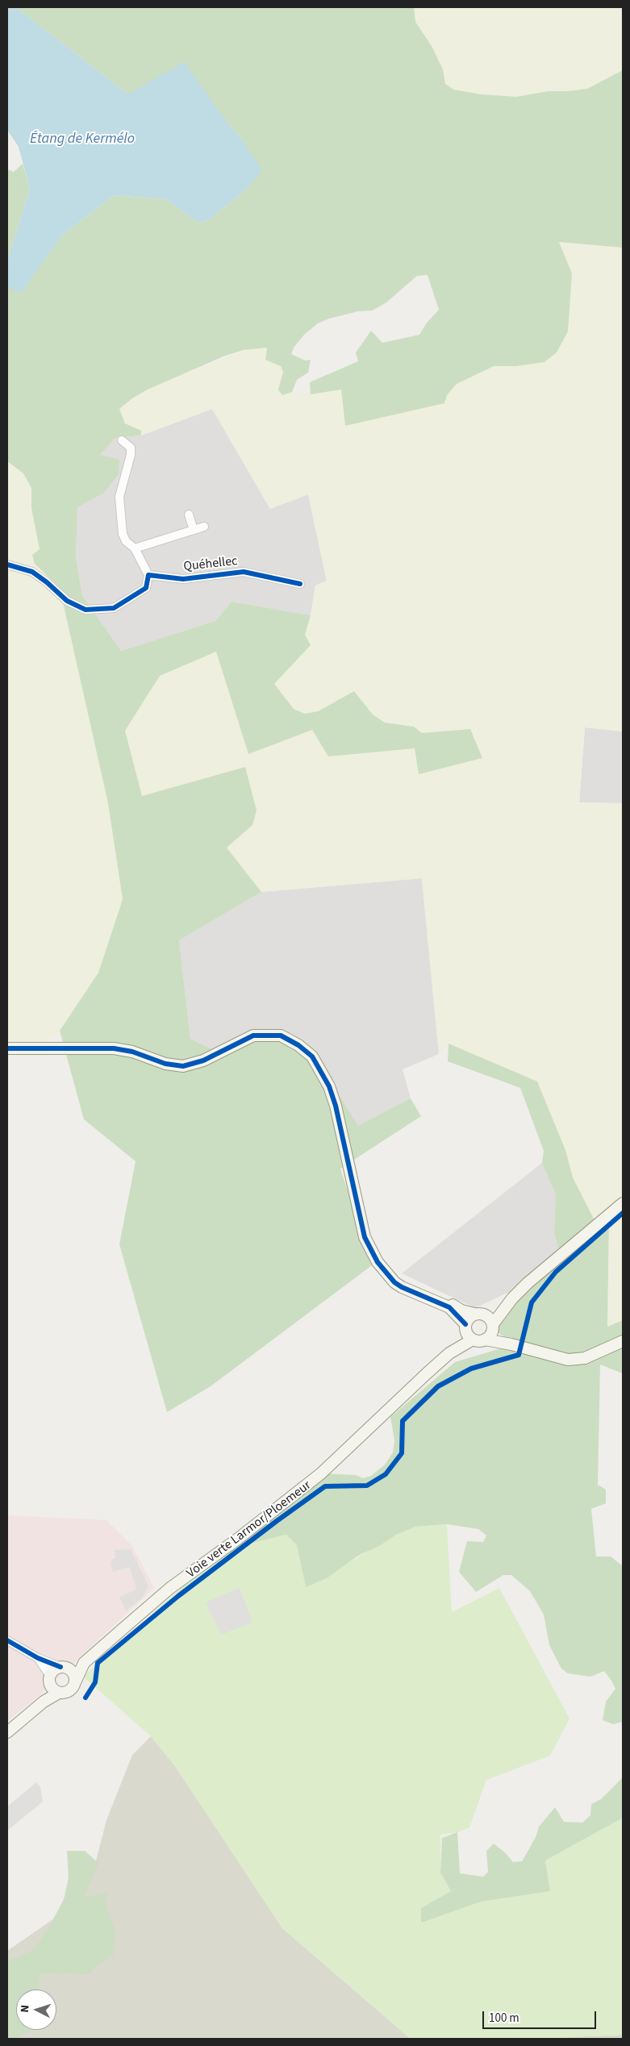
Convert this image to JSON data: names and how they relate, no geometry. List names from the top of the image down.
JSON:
{
  "streets": {
    "street": ["Quéhellec"],
    "cycle path": ["Voie verte Larmor/Ploemeur"]
  },
  "water": ["Étang de Kermélo"],
  "scale_bar": "100 m",
  "north": "left"
}
